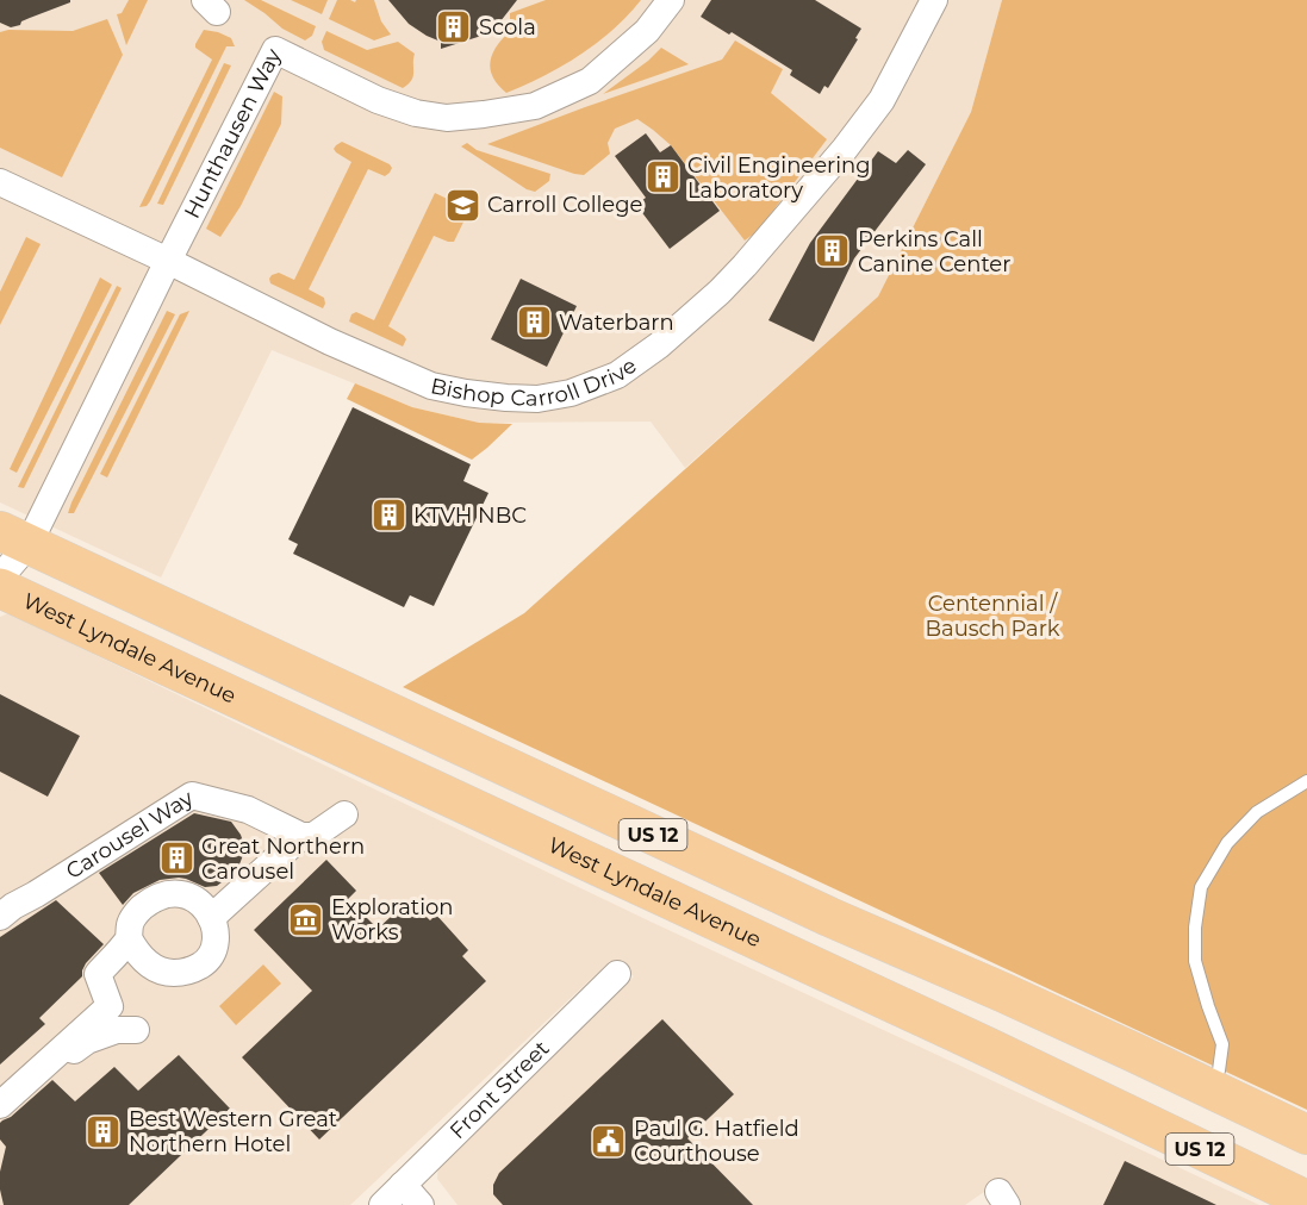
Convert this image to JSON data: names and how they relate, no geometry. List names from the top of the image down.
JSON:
{
  "streets": {
    "highway": ["West Lyndale Avenue", "US 12"],
    "street": [
      "Hunthausen Way",
      "Bishop Carroll Drive",
      "Carousel Way",
      "Front Street"
    ]
  },
  "crossings": [
    ["Hunthausen Way", "Bishop Carroll Drive"],
    ["Hunthausen Way", "US 12"]
  ],
  "parks": ["Centennial / Bausch Park"],
  "places": {
    "building": [
      "Scola",
      "Civil Engineering Laboratory",
      "Perkins Call Canine Center",
      "Waterbarn",
      "KTVH NBC",
      "Great Northern Carousel",
      "Best Western Great Northern Hotel"
    ],
    "school or university": ["Carroll College"],
    "museum": ["Exploration Works"],
    "public building": ["Paul G. Hatfield Courthouse"]
  }
}
